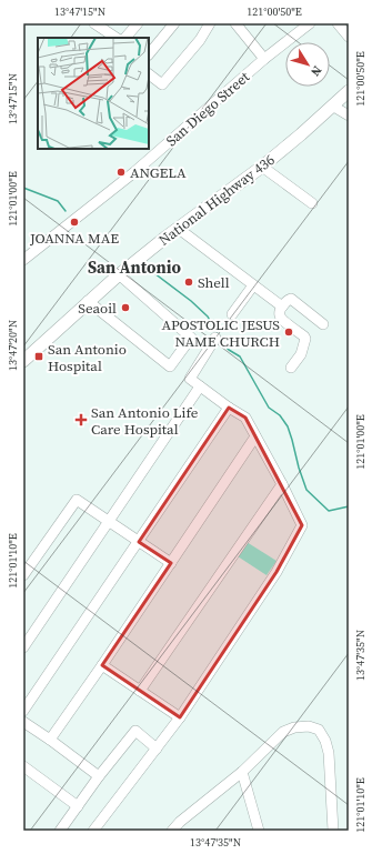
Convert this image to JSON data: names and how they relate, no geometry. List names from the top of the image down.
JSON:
{
  "streets": {
    "main road": ["National Highway 436"],
    "street": ["San Diego Street"]
  },
  "districts": ["San Antonio"],
  "places": {
    "other": [
      "ANGELA",
      "JOANNA MAE",
      "Shell",
      "Seaoil",
      "APOSTOLIC JESUS NAME CHURCH"
    ],
    "transit": ["San Antonio Hospital"],
    "health": ["San Antonio Life Care Hospital"]
  },
  "north": "bottom right",
  "coordinates": [
    "13°47'15\"N",
    "121°00'50\"E",
    "121°01'00\"E",
    "13°47'20\"N",
    "121°01'10\"E",
    "13°47'35\"N"
  ]
}
